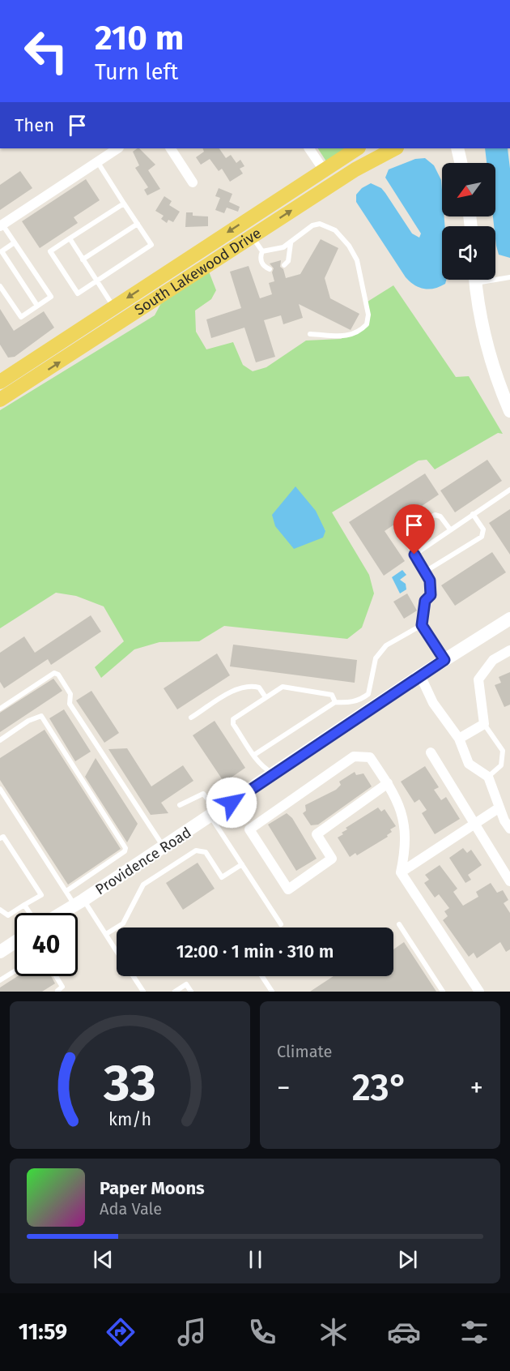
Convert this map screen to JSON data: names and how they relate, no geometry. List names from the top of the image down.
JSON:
{
  "streets": {
    "main road": ["South Lakewood Drive"],
    "street": ["Providence Road"]
  },
  "north": "bottom left",
  "page": {
    "turn": ["210 m", "Turn left"],
    "then": "Then",
    "limit": "40",
    "trip": "12:00 · 1 min · 310 m",
    "tile": "Climate",
    "heat": ["−", "23°", "+"],
    "song": ["Paper Moons", "Ada Vale"],
    "tabs": "11:59",
    "gauge": ["33", "km/h"]
  }
}
